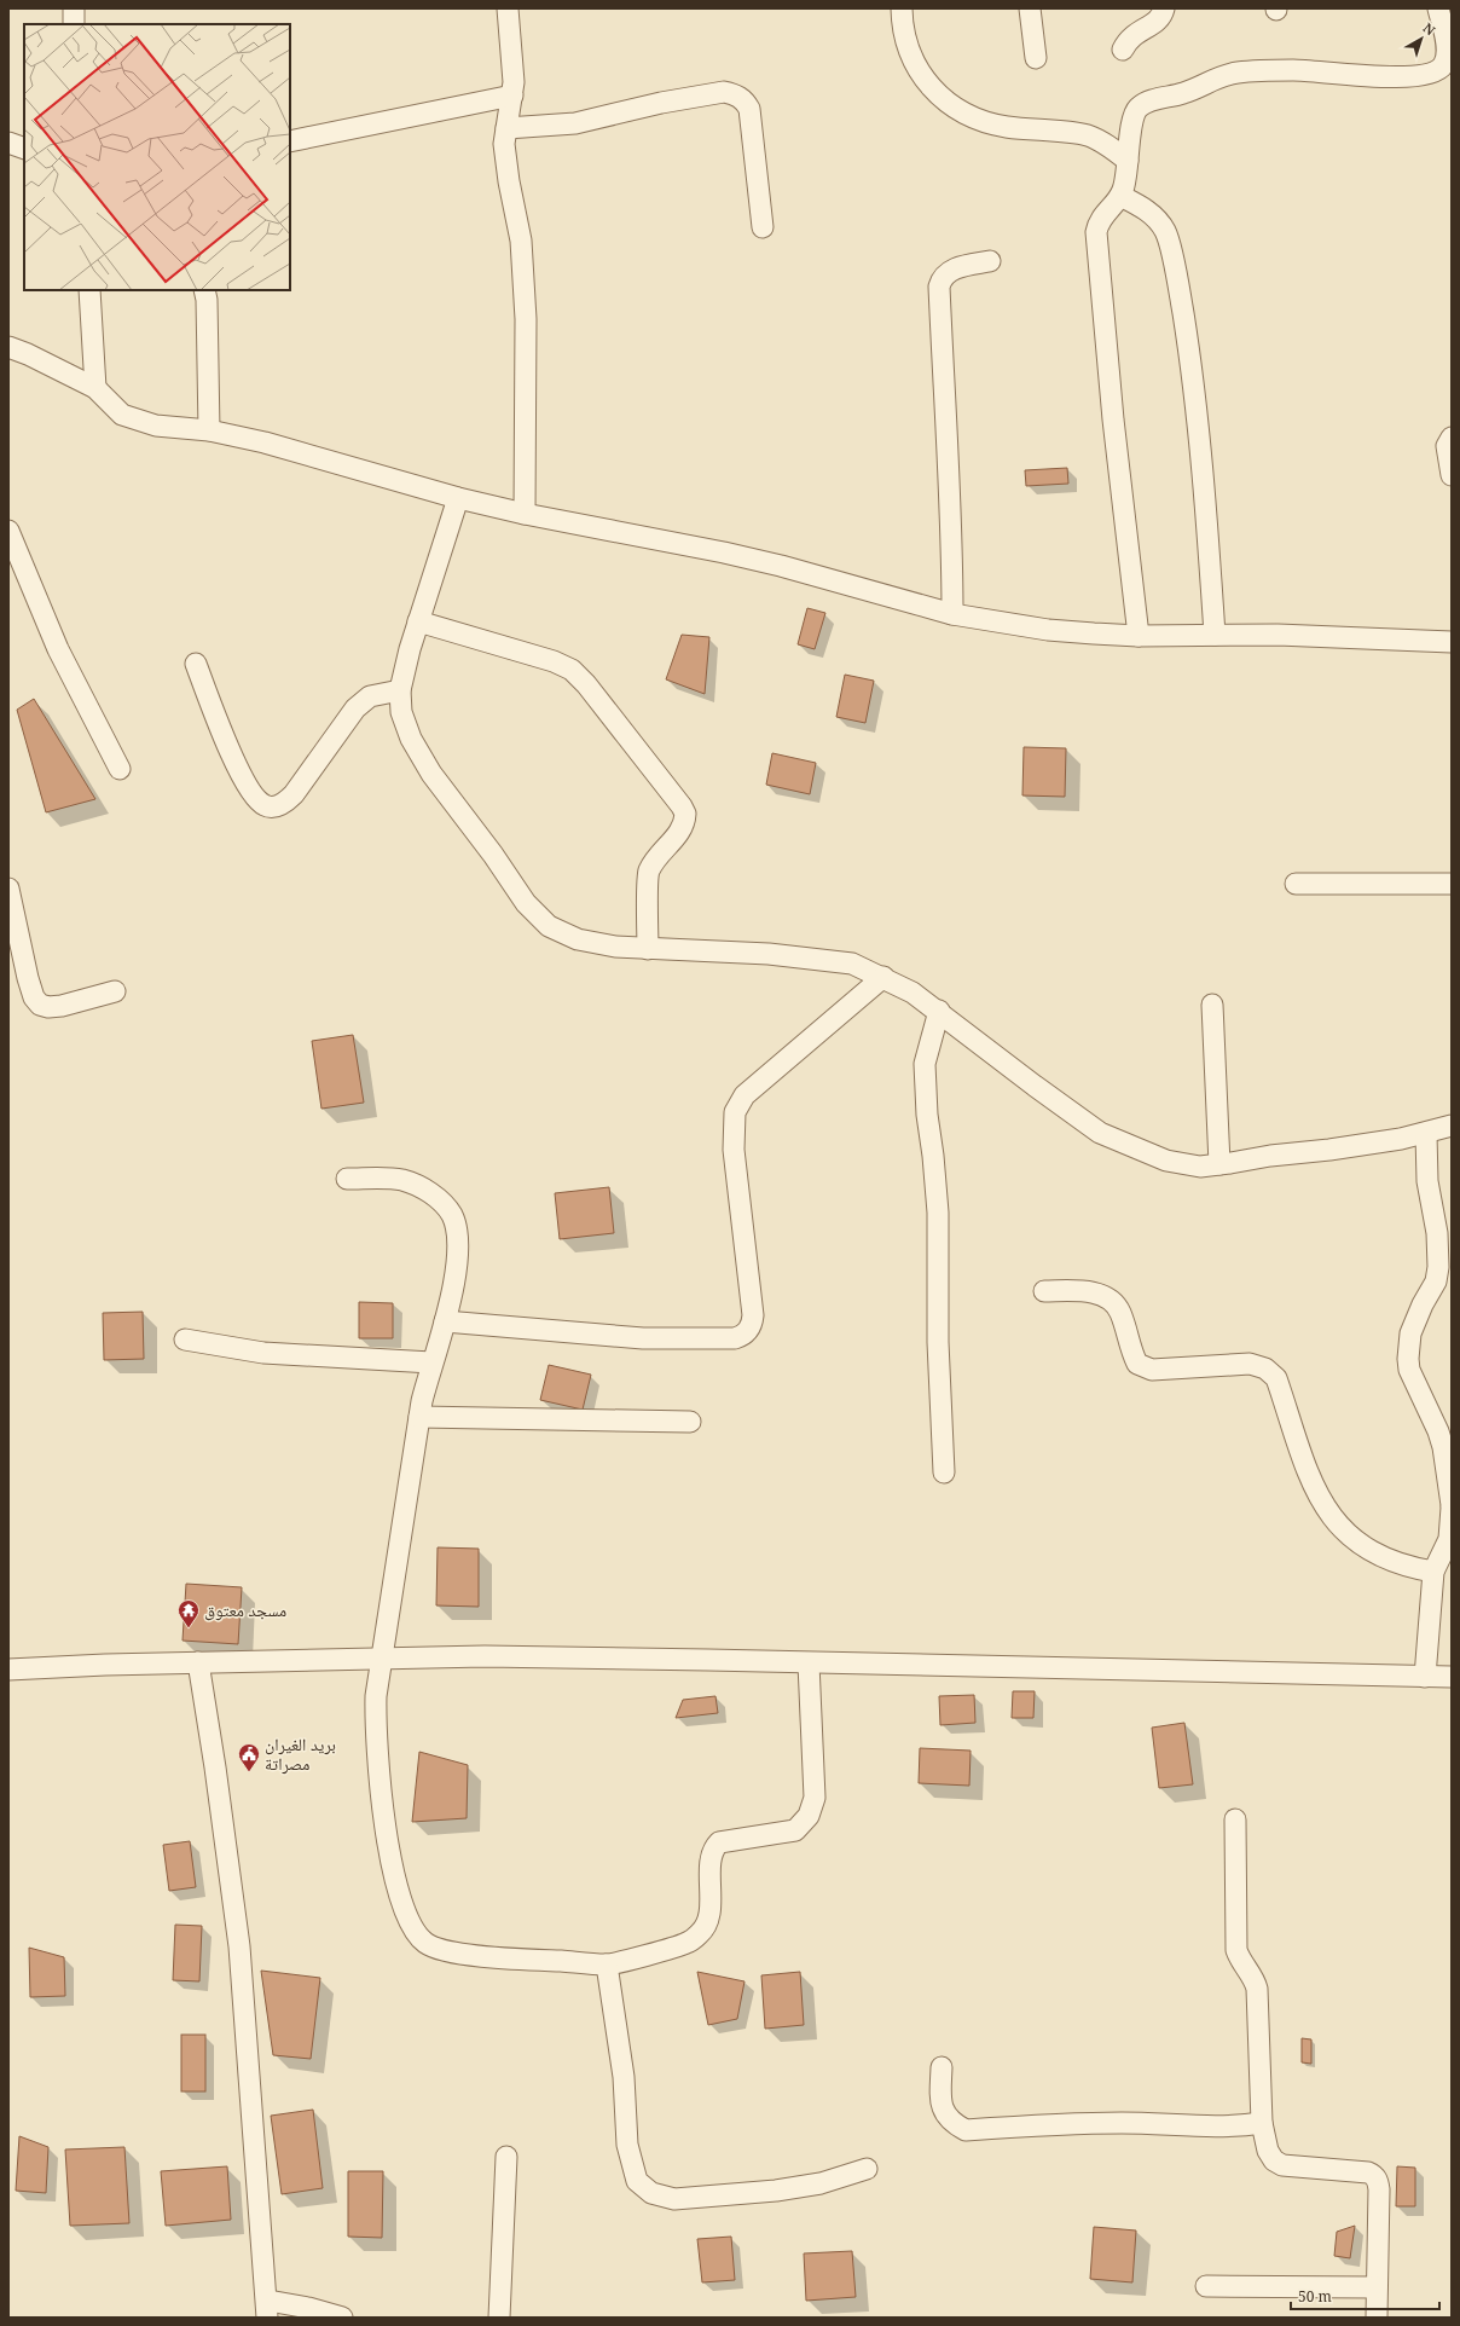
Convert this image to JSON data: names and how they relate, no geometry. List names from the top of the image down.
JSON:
{
  "places": {
    "temple": ["مسجد معتوق"],
    "public building": ["بريد الغيران مصراتة"]
  },
  "scale_bar": "50 m",
  "north": "top right"
}
